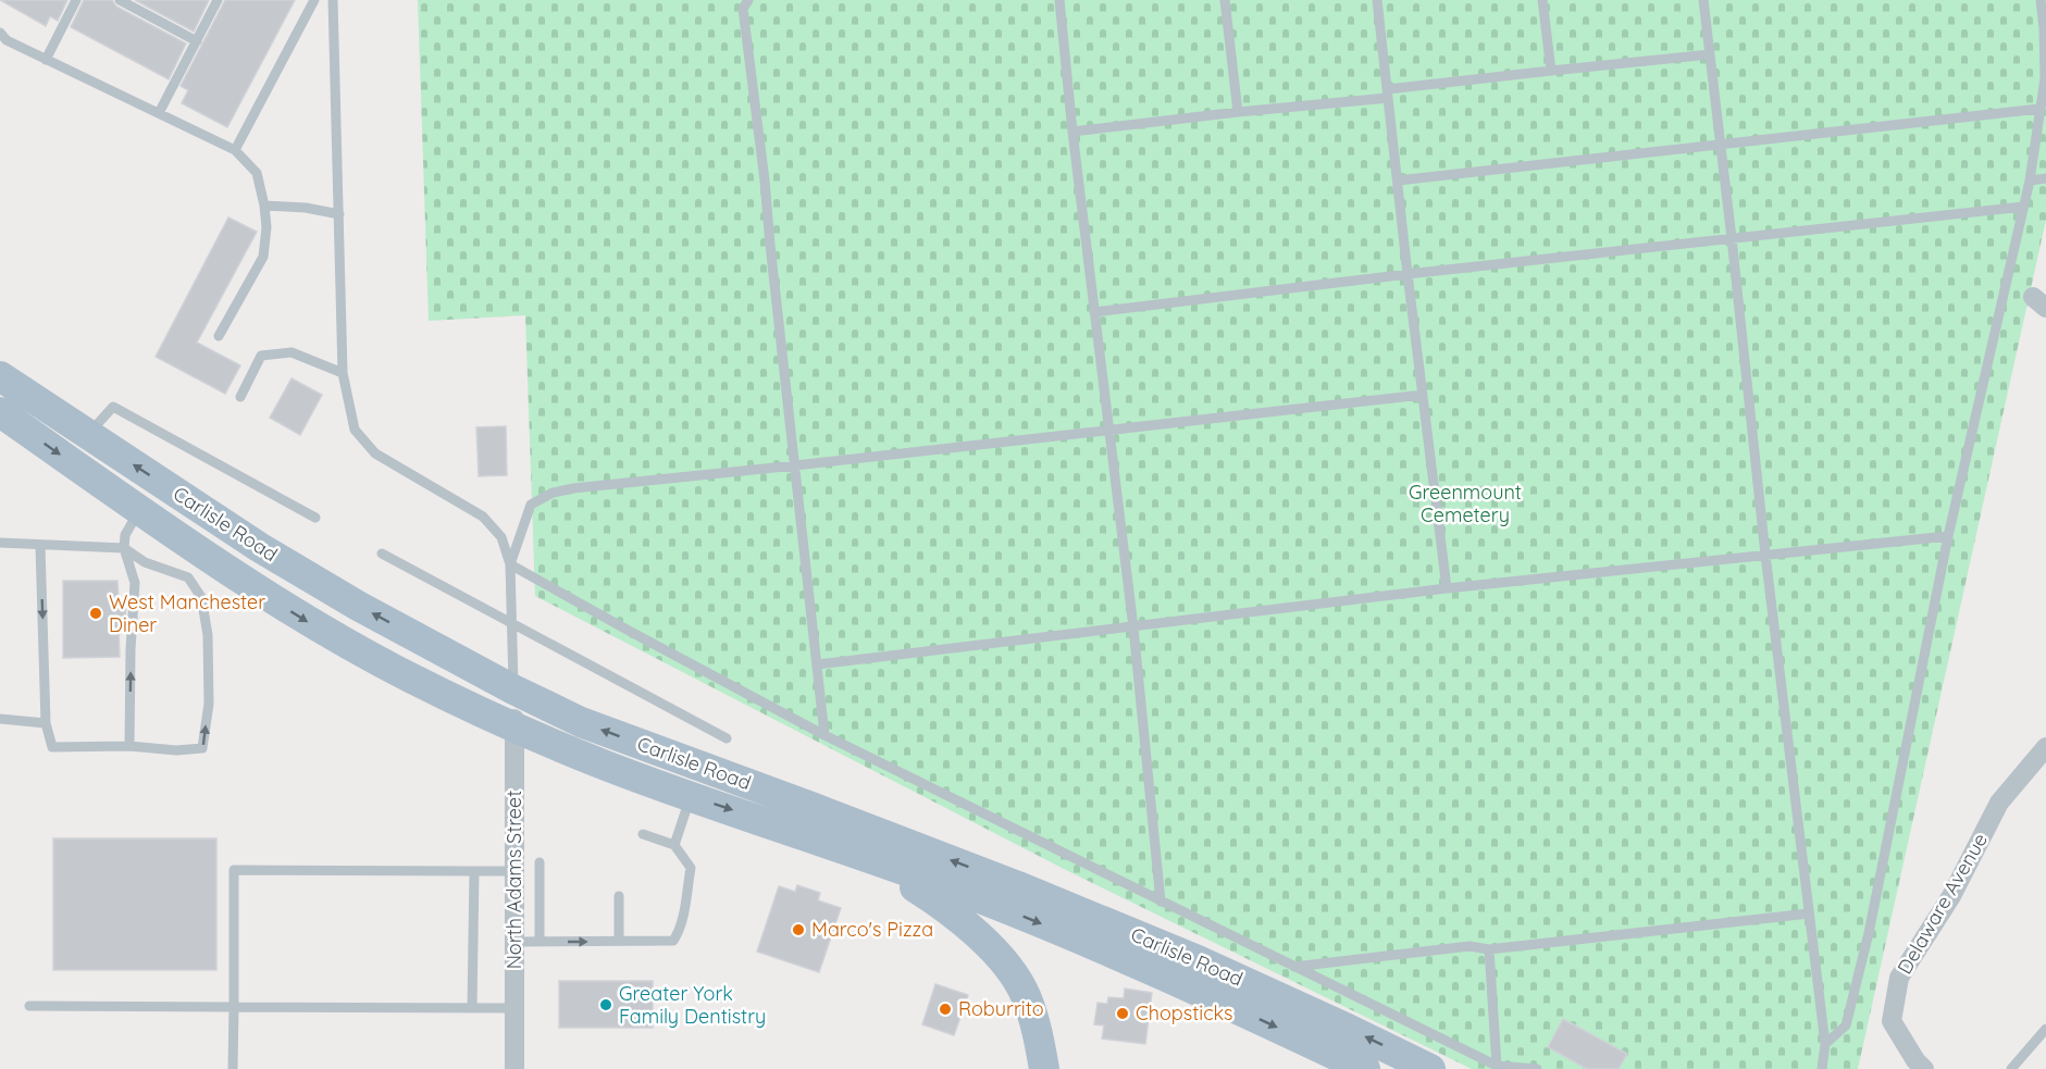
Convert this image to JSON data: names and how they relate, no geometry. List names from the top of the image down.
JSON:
{
  "streets": {
    "main road": ["Carlisle Road"],
    "street": ["North Adams Street", "Delaware Avenue"]
  },
  "crossings": [
    ["Carlisle Road", "North Adams Street"]
  ],
  "parks": ["Greenmount Cemetery"],
  "places": [
    "West Manchester Diner",
    "Marco's Pizza",
    "Greater York Family Dentistry",
    "Roburrito",
    "Chopsticks"
  ]
}
